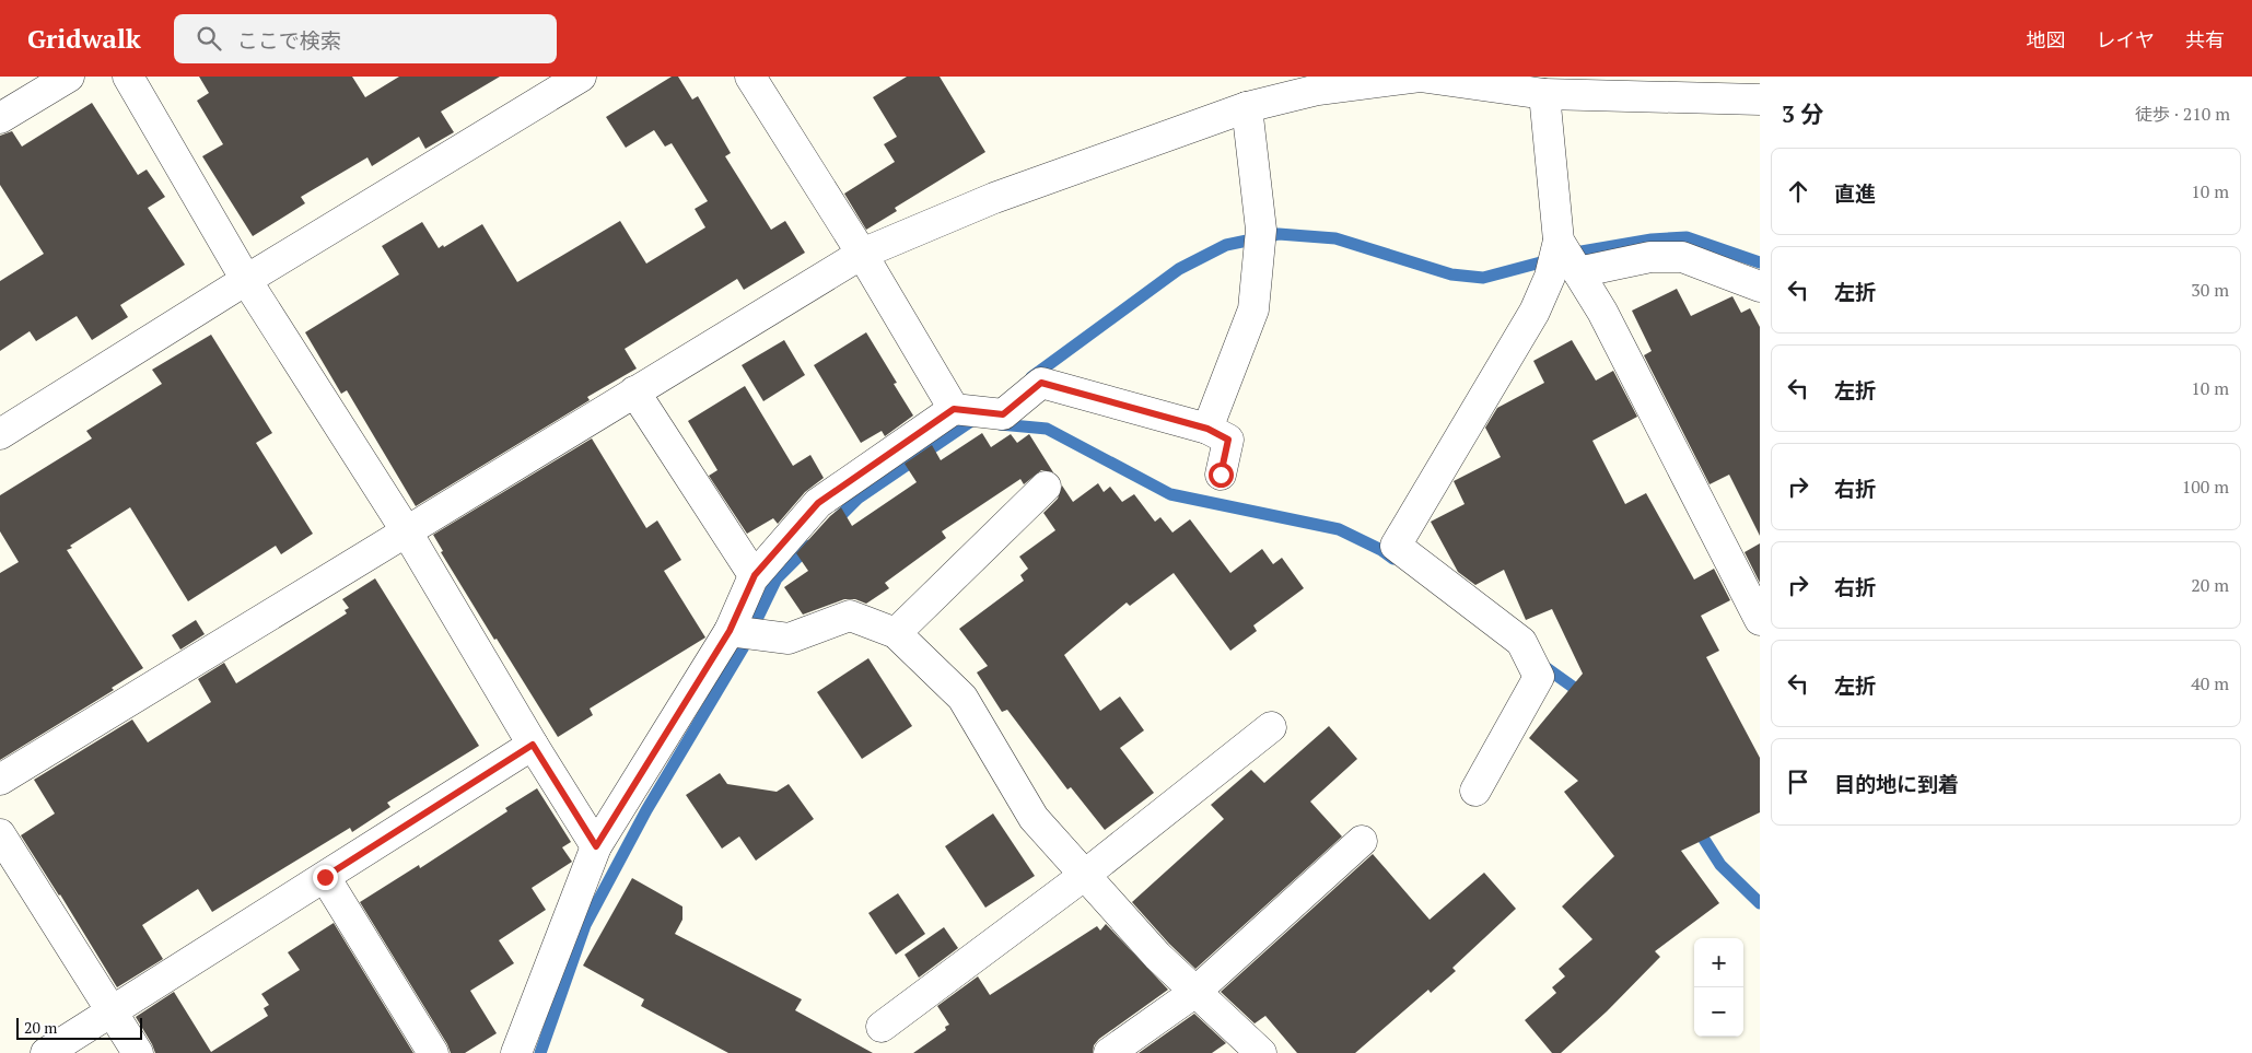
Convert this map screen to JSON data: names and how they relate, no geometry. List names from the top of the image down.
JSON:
{
  "scale_bar": "20 m",
  "page": {
    "header": "Gridwalk",
    "search": "ここで検索",
    "nav": ["地図", "レイヤ", "共有"],
    "heading": ["3 分", "徒歩 · 210 m"],
    "list": [
      ["直進", "10 m"],
      ["左折", "30 m"],
      ["左折", "10 m"],
      ["右折", "100 m"],
      ["右折", "20 m"],
      ["左折", "40 m"],
      "目的地に到着"
    ],
    "map_buttons": ["+", "−"],
    "scale": "20 m"
  }
}
